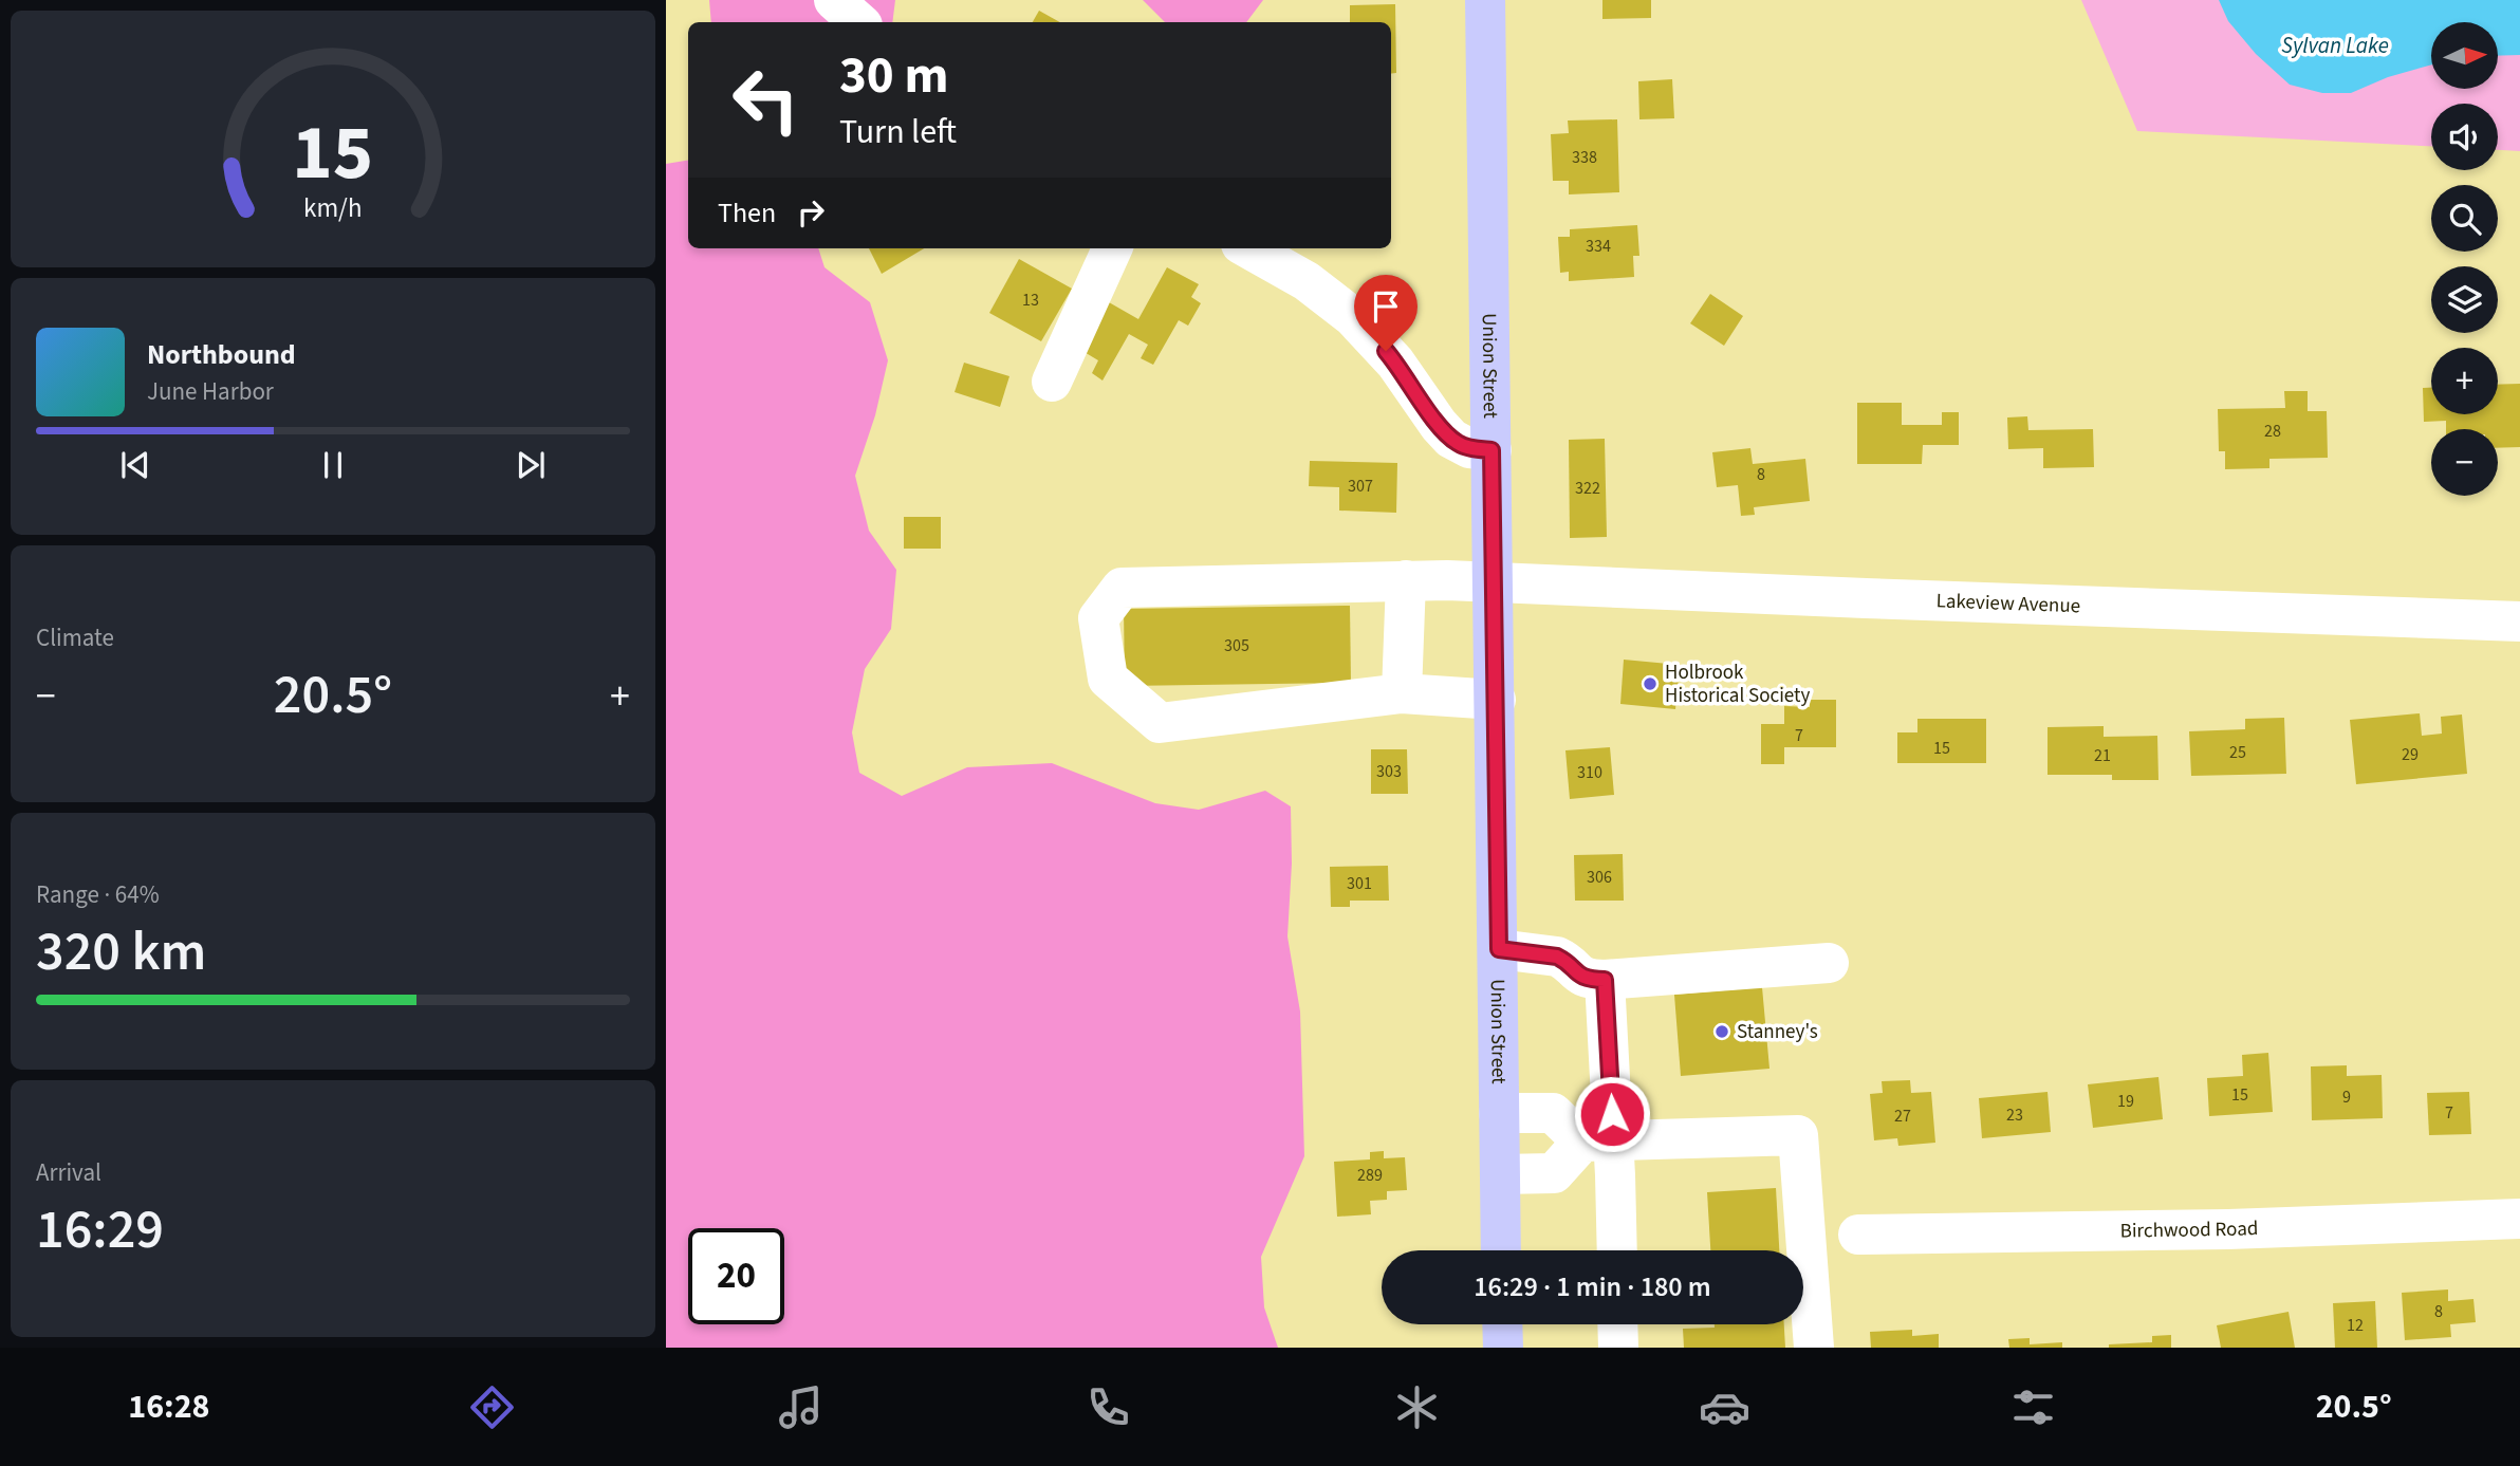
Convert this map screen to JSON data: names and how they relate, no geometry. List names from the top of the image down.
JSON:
{
  "streets": {
    "main road": ["Union Street"],
    "street": ["Lakeview Avenue", "Birchwood Road"]
  },
  "crossings": [
    ["Union Street", "Lakeview Avenue"]
  ],
  "water": ["Sylvan Lake"],
  "places": ["Holbrook Historical Society", "Stanney's"],
  "house_numbers": [
    "338",
    "334",
    "13",
    "28",
    "8",
    "307",
    "322",
    "305",
    "7",
    "15",
    "25",
    "29",
    "21",
    "303",
    "310",
    "306",
    "301",
    "15",
    "9",
    "19",
    "7",
    "23",
    "27",
    "289",
    "8",
    "12"
  ],
  "north": "right",
  "page": {
    "map_buttons": ["+", "−"],
    "turn": ["30 m", "Turn left"],
    "then": "Then",
    "song": ["Northbound", "June Harbor"],
    "tile": [
      "Climate",
      ["Range · 64%", "320 km"],
      ["Arrival", "16:29"]
    ],
    "heat": ["−", "20.5°", "+"],
    "limit": "20",
    "trip": "16:29 · 1 min · 180 m",
    "tabs": ["16:28", "20.5°"],
    "gauge": ["15", "km/h"]
  }
}
